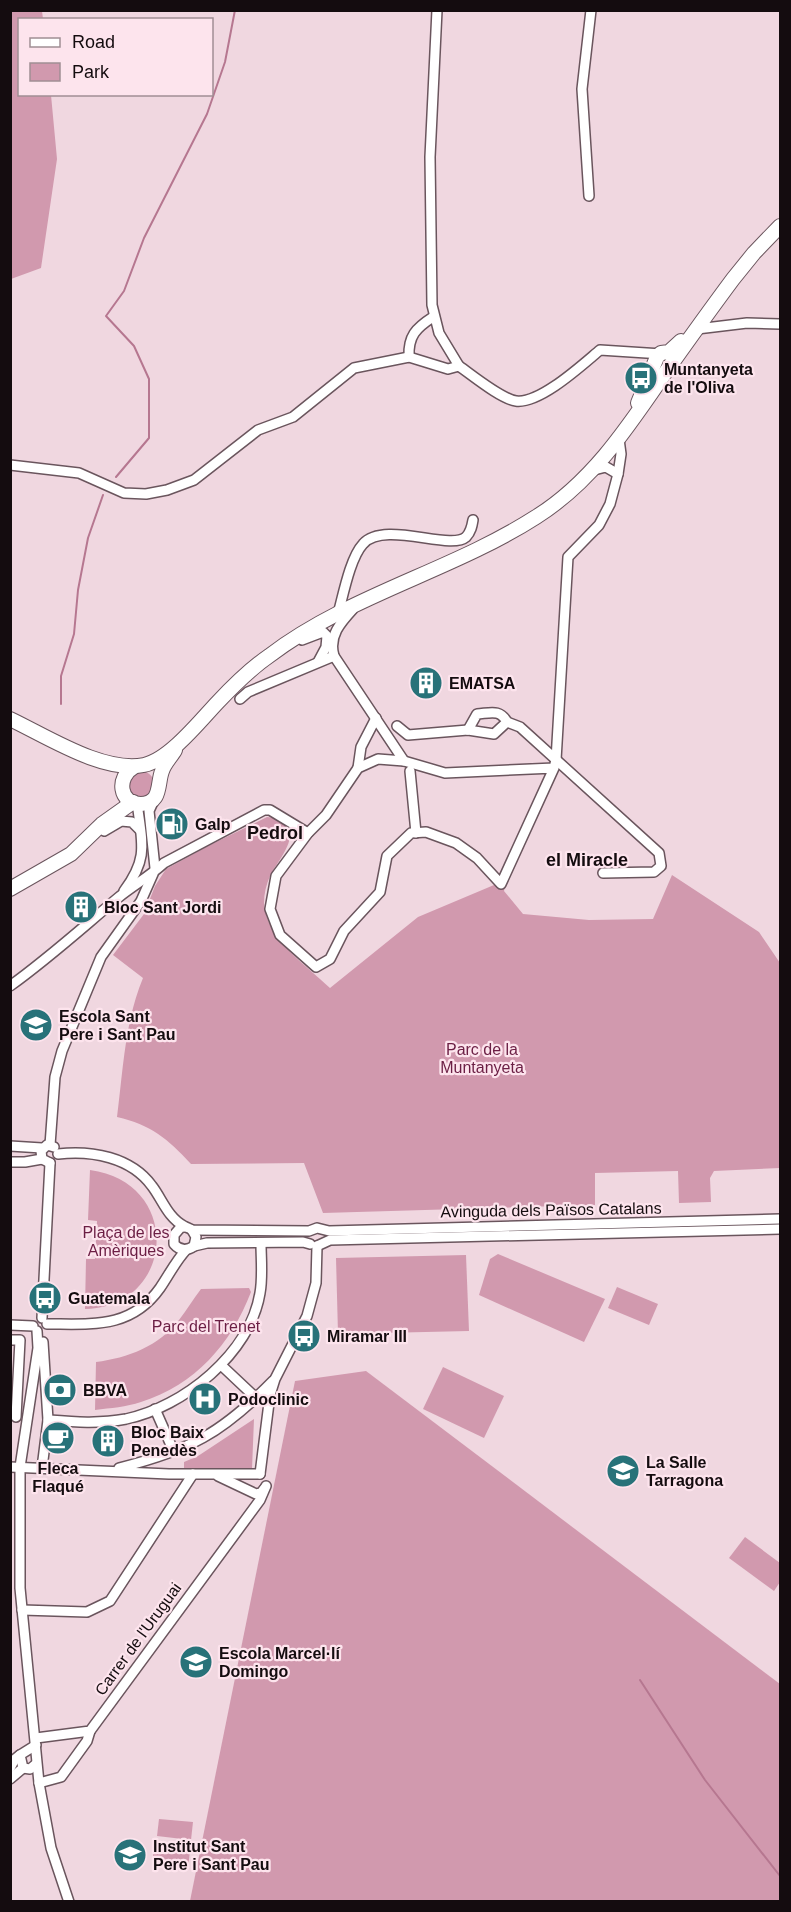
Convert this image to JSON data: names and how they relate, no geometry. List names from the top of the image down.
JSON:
{
  "streets": {
    "street": ["Avinguda dels Països Catalans", "Carrer de l'Uruguai"]
  },
  "districts": ["Pedrol", "el Miracle"],
  "parks": ["Parc de la Muntanyeta", "Plaça de les Amèriques", "Parc del Trenet"],
  "places": {
    "bus stop": ["Muntanyeta de l'Oliva", "Guatemala", "Miramar III"],
    "building": ["EMATSA", "Bloc Sant Jordi", "Bloc Baix Penedès"],
    "fuel station": ["Galp"],
    "school or university": [
      "Escola Sant Pere i Sant Pau",
      "La Salle Tarragona",
      "Escola Marcel·lí Domingo",
      "Institut Sant Pere i Sant Pau"
    ],
    "bank": ["BBVA"],
    "hospital": ["Podoclinic"],
    "cafe": ["Fleca Flaqué"]
  },
  "legend": ["Road", "Park"]
}
